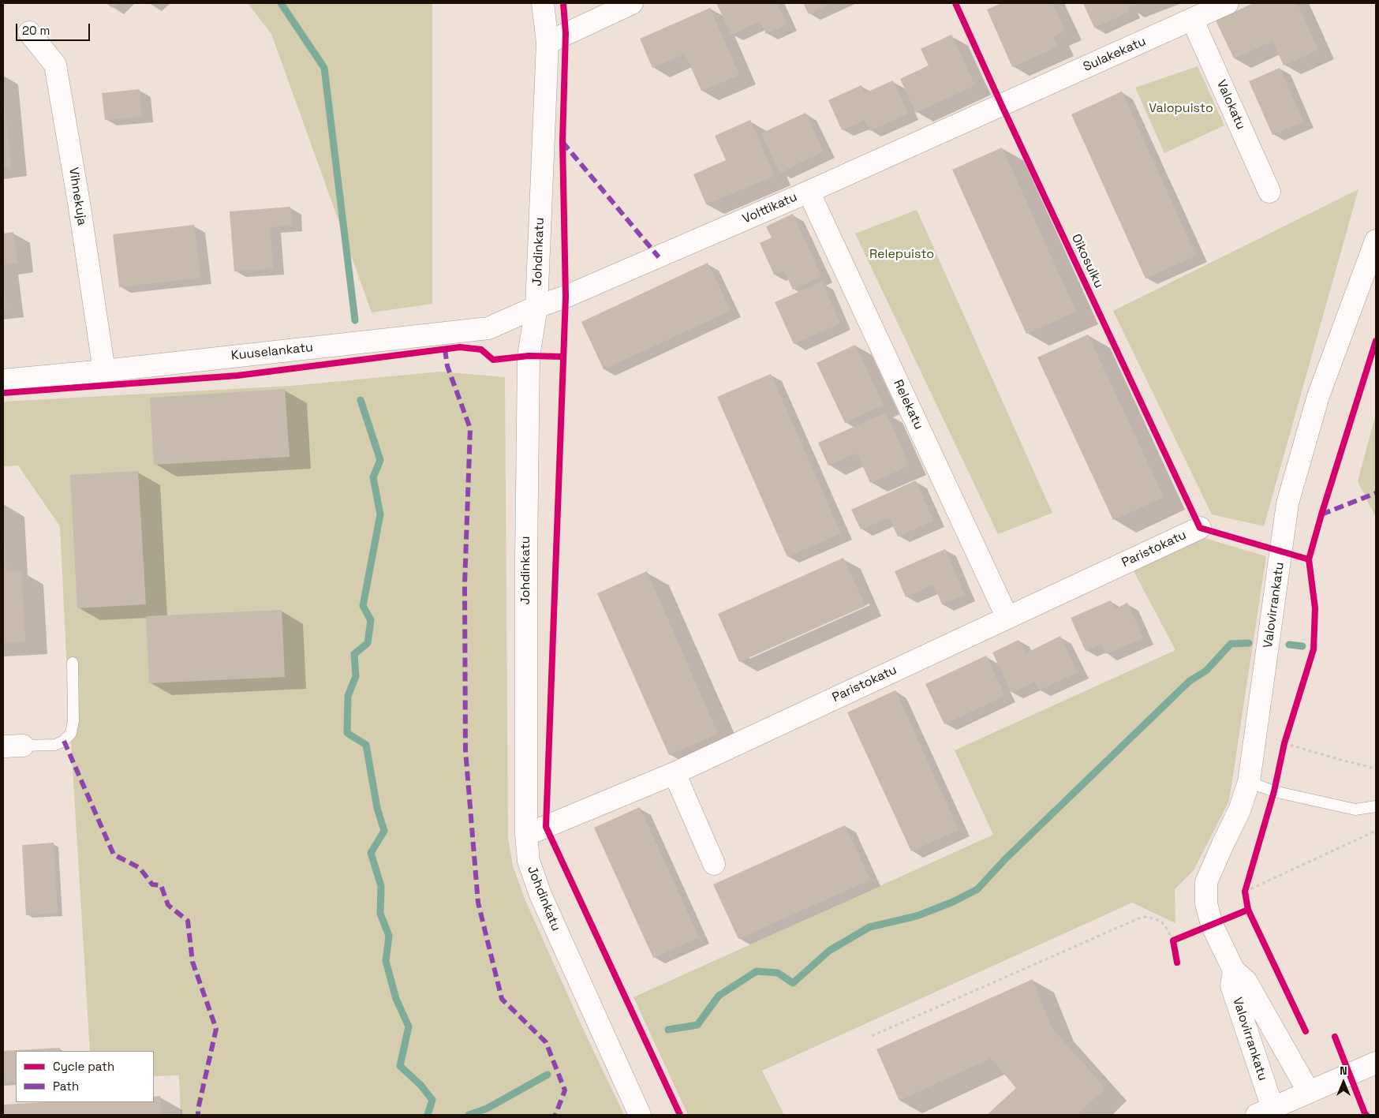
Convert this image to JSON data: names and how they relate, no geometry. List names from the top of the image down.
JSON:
{
  "streets": {
    "street": [
      "Sulakekatu",
      "Valokatu",
      "Vihnekuja",
      "Volttikatu",
      "Johdinkatu",
      "Kuuselankatu",
      "Relekatu",
      "Paristokatu",
      "Valovirrankatu"
    ],
    "cycle path": ["Oikosulku"]
  },
  "crossings": [
    ["Sulakekatu", "Valokatu"],
    ["Sulakekatu", "Volttikatu"],
    ["Vihnekuja", "Kuuselankatu"],
    ["Volttikatu", "Johdinkatu"],
    ["Volttikatu", "Kuuselankatu"],
    ["Volttikatu", "Relekatu"],
    ["Johdinkatu", "Kuuselankatu"],
    ["Johdinkatu", "Paristokatu"],
    ["Relekatu", "Paristokatu"]
  ],
  "parks": ["Valopuisto", "Relepuisto"],
  "legend": ["Cycle path", "Path"],
  "scale_bar": "20 m",
  "north": "top"
}
